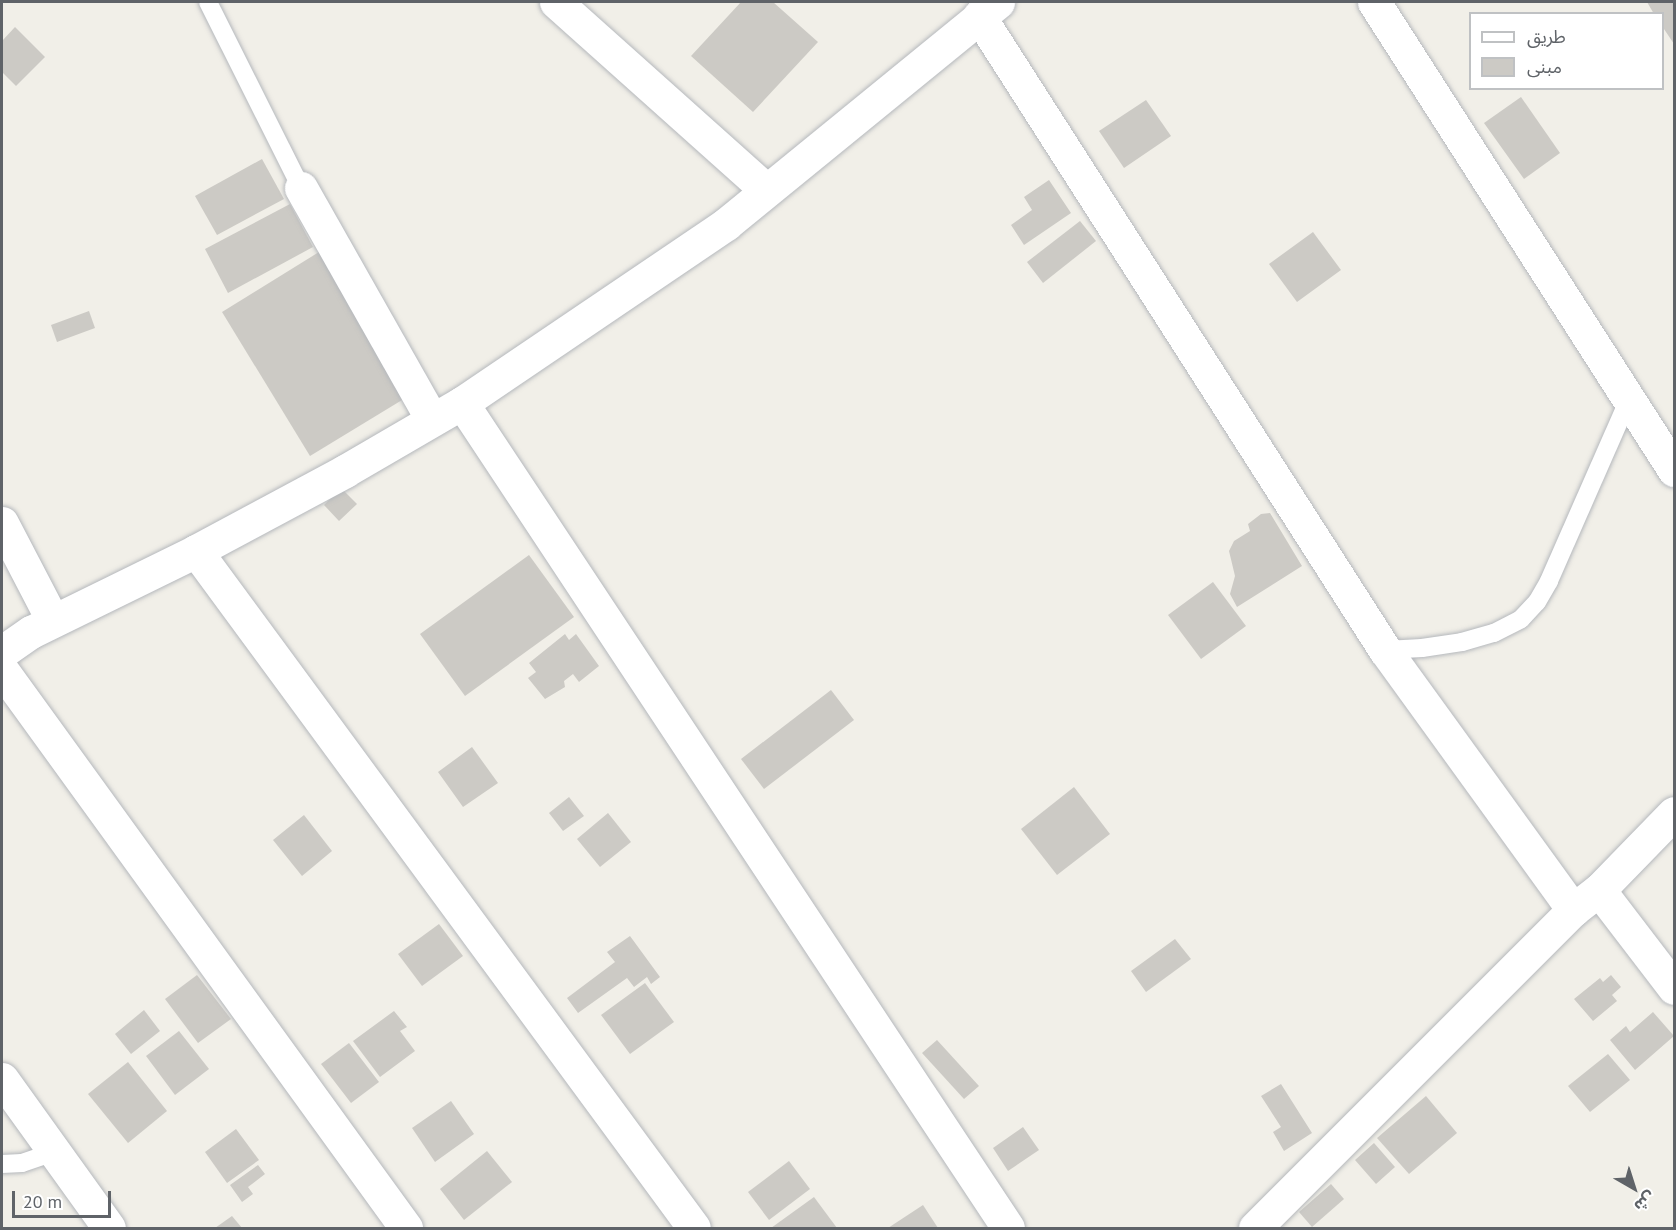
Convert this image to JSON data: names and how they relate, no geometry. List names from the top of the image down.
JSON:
{
  "legend": ["طريق", "مبنى"],
  "scale_bar": "20 m",
  "north": "bottom right"
}
